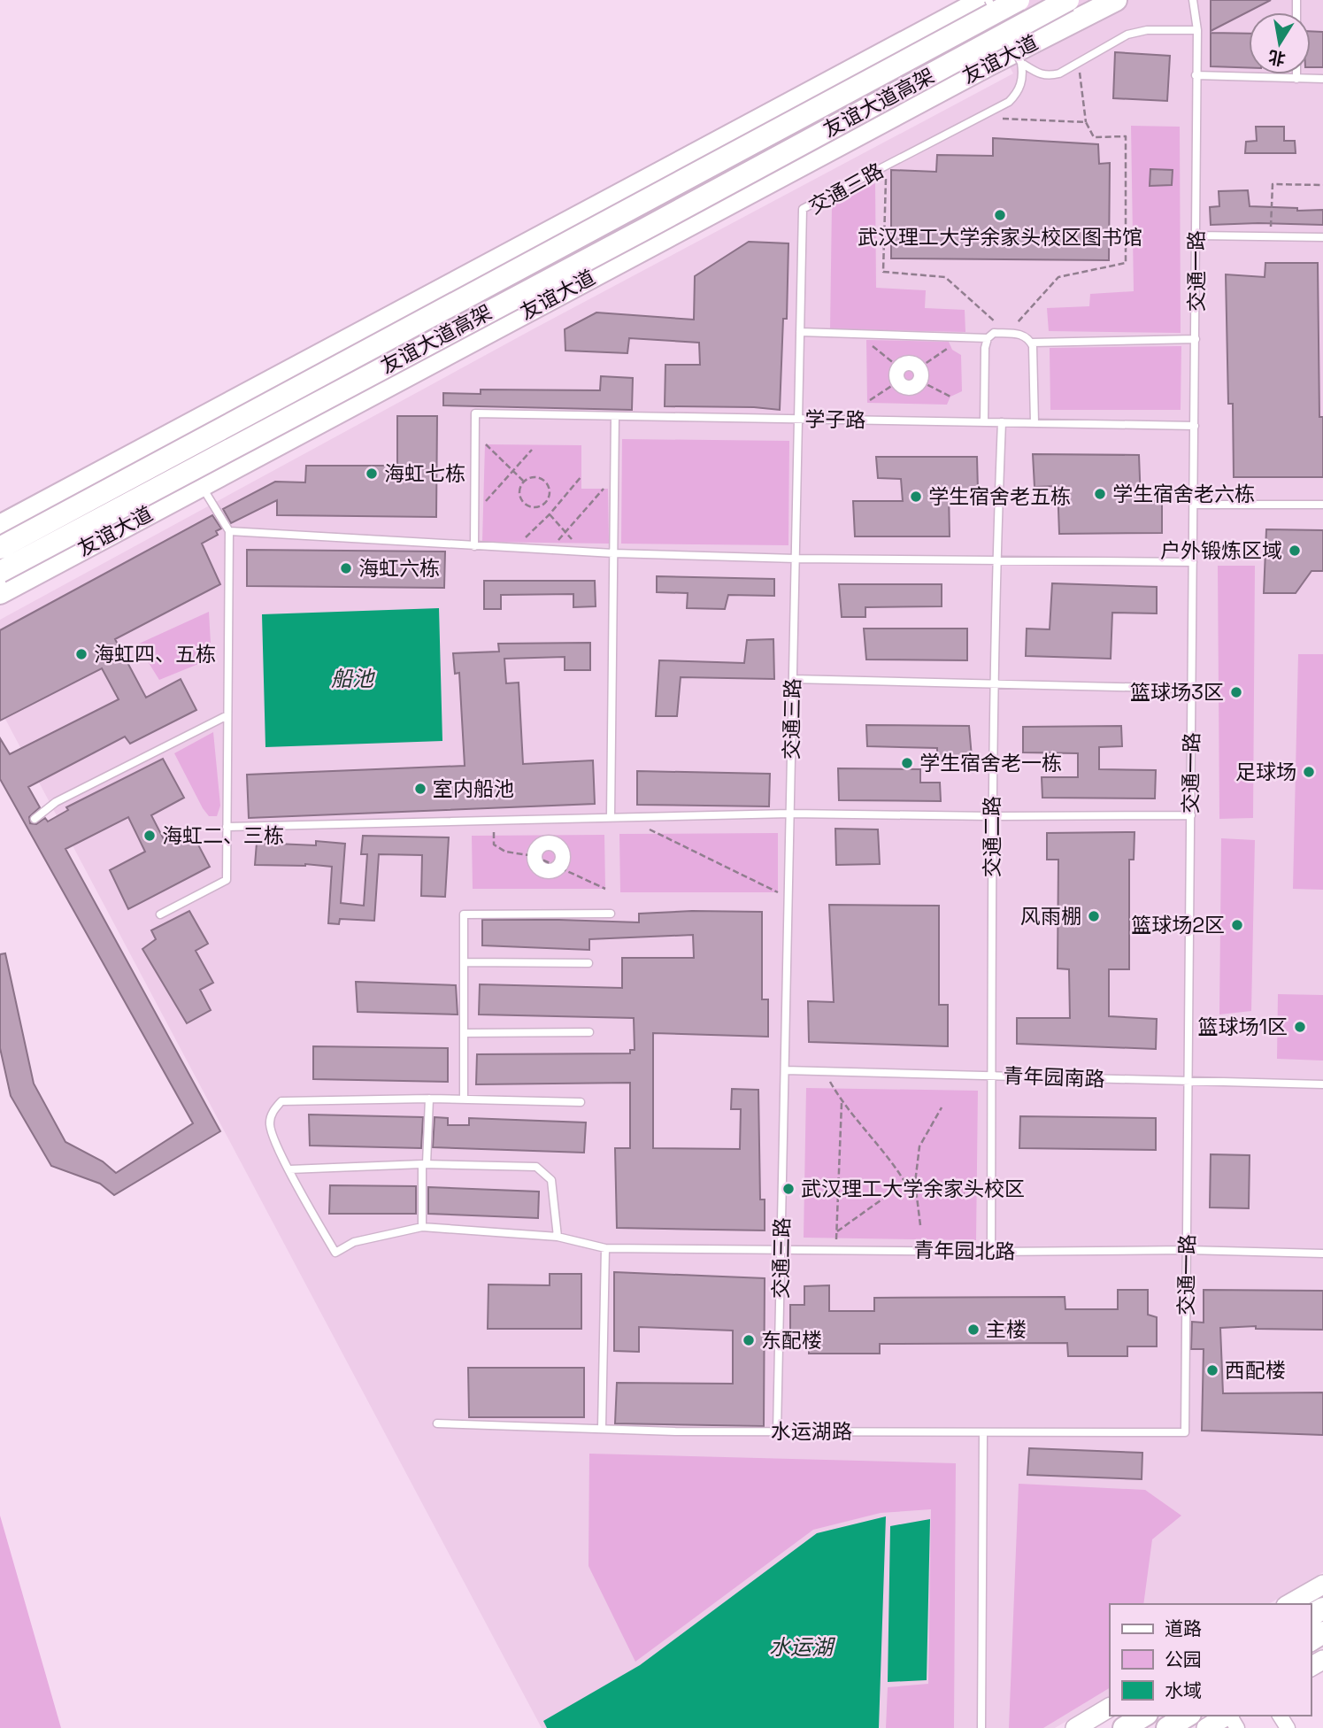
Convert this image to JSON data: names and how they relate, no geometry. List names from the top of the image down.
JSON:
{
  "streets": {
    "main road": ["友谊大道", "友谊大道高架"],
    "lane": [
      "交通三路",
      "交通一路",
      "学子路",
      "交通二路",
      "青年园南路",
      "青年园北路",
      "水运湖路"
    ]
  },
  "crossings": [
    ["交通三路", "学子路"],
    ["交通三路", "青年园南路"],
    ["交通三路", "青年园北路"],
    ["交通三路", "水运湖路"],
    ["交通一路", "学子路"],
    ["交通一路", "青年园南路"],
    ["交通一路", "青年园北路"],
    ["交通一路", "水运湖路"],
    ["学子路", "交通二路"],
    ["交通二路", "青年园南路"],
    ["交通二路", "青年园北路"]
  ],
  "water": ["船池", "水运湖"],
  "places": [
    "武汉理工大学余家头校区图书馆",
    "海虹七栋",
    "学生宿舍老六栋",
    "学生宿舍老五栋",
    "户外锻炼区域",
    "海虹六栋",
    "海虹四、五栋",
    "篮球场3区",
    "学生宿舍老一栋",
    "足球场",
    "室内船池",
    "海虹二、三栋",
    "风雨棚",
    "篮球场2区",
    "篮球场1区",
    "武汉理工大学余家头校区",
    "主楼",
    "东配楼",
    "西配楼"
  ],
  "legend": ["道路", "公园", "水域"],
  "north": "bottom"
}
